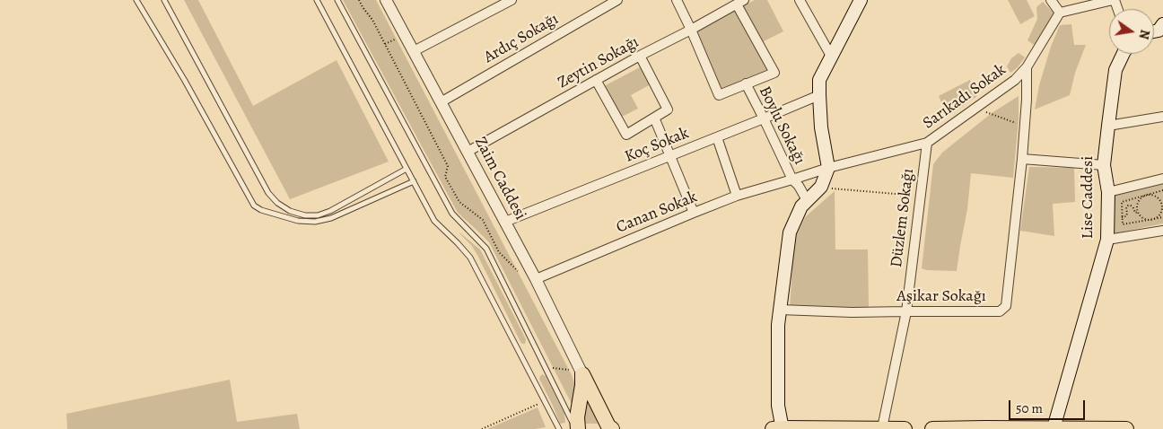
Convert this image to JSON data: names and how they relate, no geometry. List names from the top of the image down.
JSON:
{
  "streets": {
    "main road": ["Lise Caddesi"],
    "street": [
      "Ardıç Sokağı",
      "Zeytin Sokağı",
      "Sarıkadı Sokak",
      "Boylu Sokağı",
      "Koç Sokak",
      "Zaim Caddesi",
      "Canan Sokak",
      "Düzlem Sokağı",
      "Aşikar Sokağı"
    ]
  },
  "crossings": [
    ["Ardıç Sokağı", "Zaim Caddesi"],
    ["Zeytin Sokağı", "Zaim Caddesi"],
    ["Sarıkadı Sokak", "Canan Sokak"],
    ["Sarıkadı Sokak", "Düzlem Sokağı"],
    ["Sarıkadı Sokak", "Aşikar Sokağı"],
    ["Boylu Sokağı", "Koç Sokak"],
    ["Boylu Sokağı", "Canan Sokak"],
    ["Koç Sokak", "Zaim Caddesi"],
    ["Zaim Caddesi", "Canan Sokak"],
    ["Düzlem Sokağı", "Aşikar Sokağı"]
  ],
  "scale_bar": "50 m",
  "north": "right"
}
